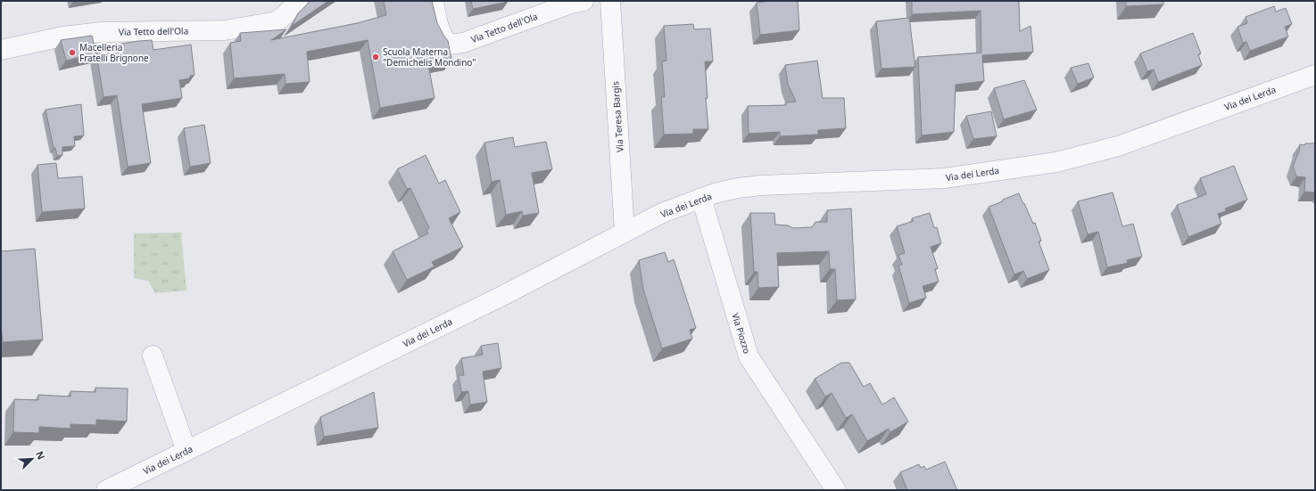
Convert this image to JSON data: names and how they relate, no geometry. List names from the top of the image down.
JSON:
{
  "streets": {
    "street": [
      "Via Tetto dell'Ola",
      "Via dei Lerda",
      "Via Teresa Bargis",
      "Via Piozzo"
    ]
  },
  "crossings": [
    ["Via dei Lerda", "Via Teresa Bargis"],
    ["Via dei Lerda", "Via Piozzo"]
  ],
  "places": ["Macelleria Fratelli Brignone", "Scuola Materna \"Demichelis Mondino\""],
  "north": "top right"
}
